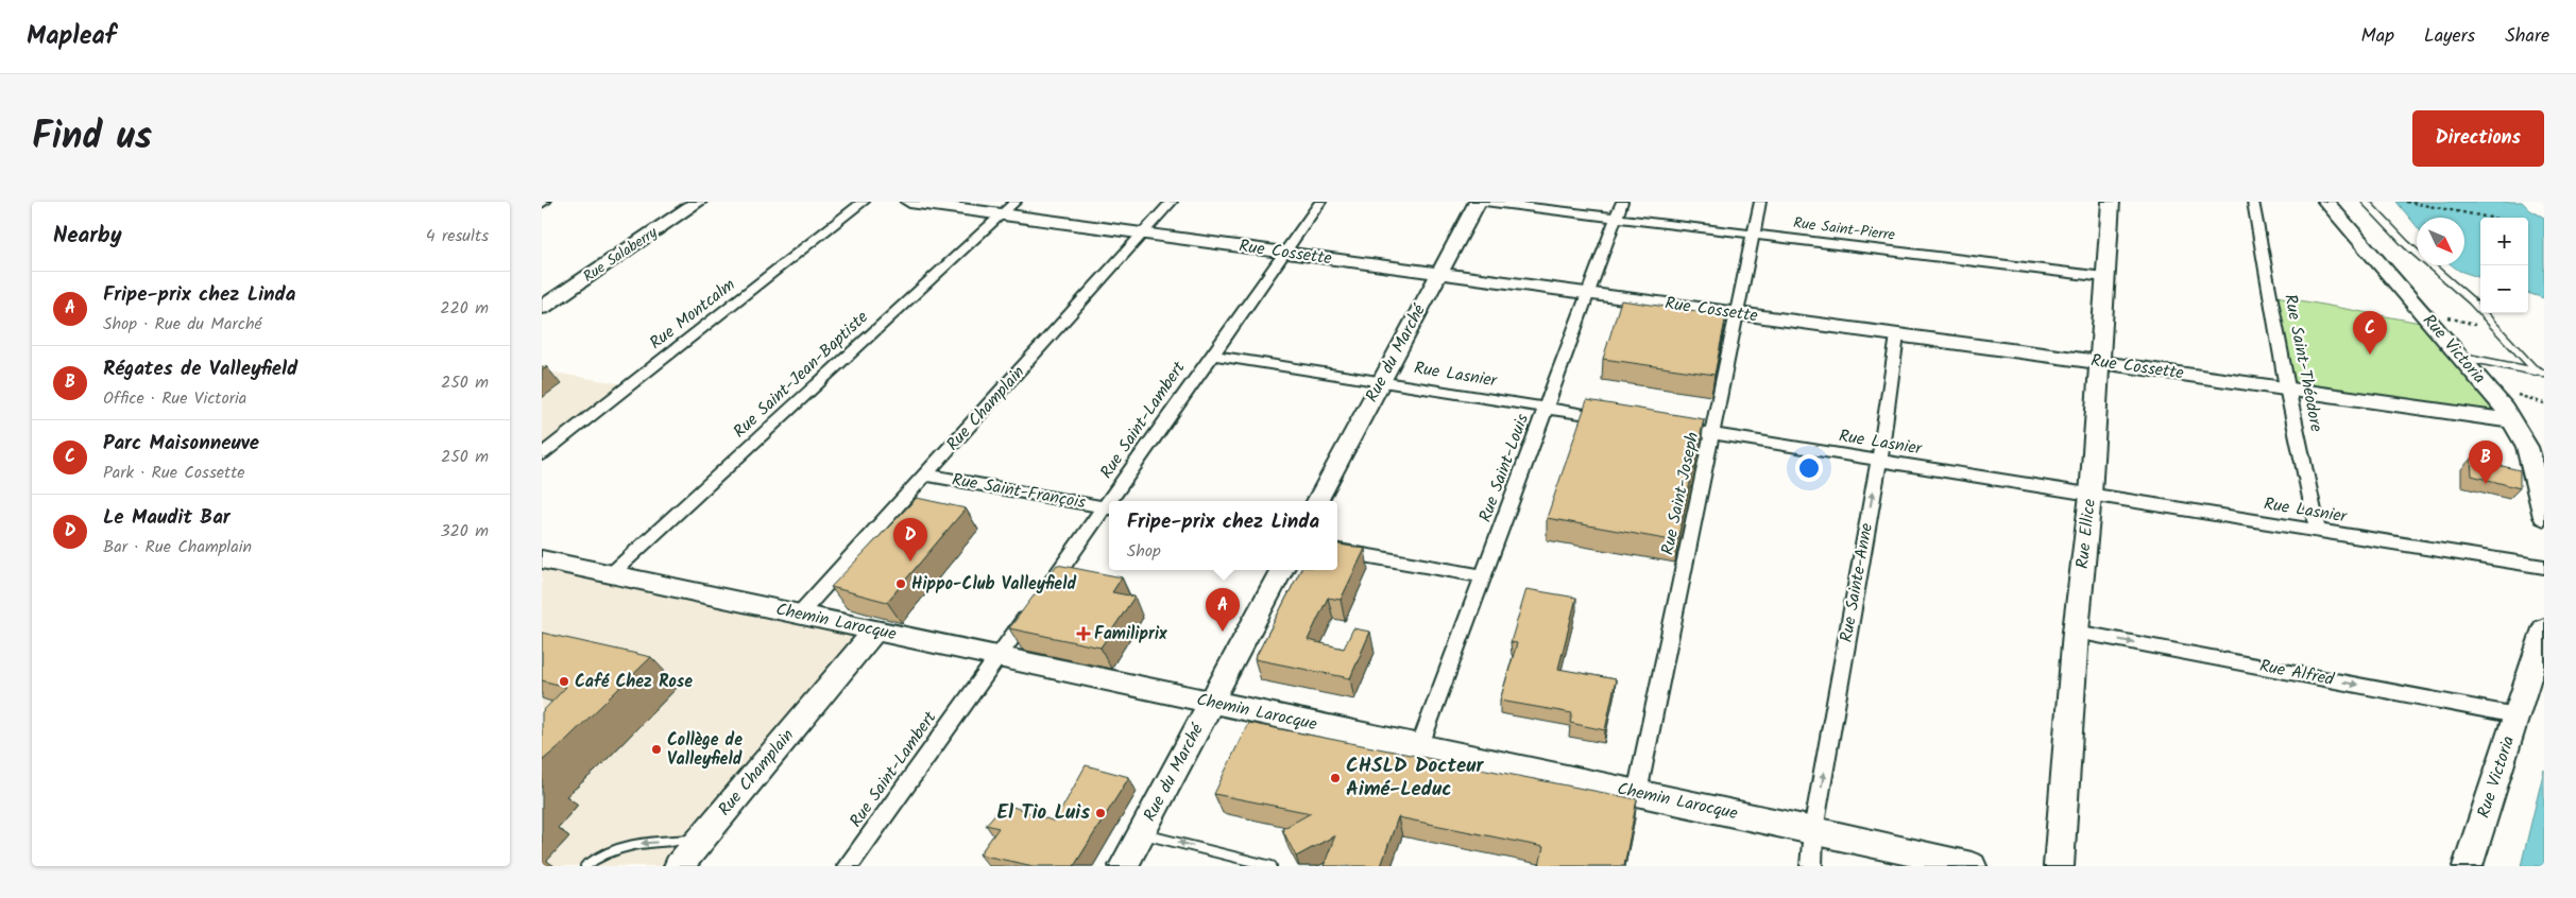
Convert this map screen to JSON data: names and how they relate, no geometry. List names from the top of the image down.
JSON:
{
  "streets": {
    "street": [
      "Rue Saint-Pierre",
      "Rue Cossette",
      "Rue Salaberry",
      "Rue Montcalm",
      "Rue Victoria",
      "Rue du Marché",
      "Rue Saint-Théodore",
      "Rue Saint-Jean-Baptiste",
      "Rue Lasnier",
      "Rue Champlain",
      "Rue Saint-Lambert",
      "Rue Saint-Louis",
      "Rue Saint-François",
      "Rue Saint-Joseph",
      "Rue Ellice",
      "Rue Sainte-Anne",
      "Chemin Larocque",
      "Rue Alfred"
    ]
  },
  "crossings": [
    ["Rue Saint-Pierre", "Rue Saint-Louis"],
    ["Rue Saint-Pierre", "Rue Saint-Joseph"],
    ["Rue Saint-Pierre", "Rue Ellice"],
    ["Rue Cossette", "Rue Victoria"],
    ["Rue Cossette", "Rue du Marché"],
    ["Rue Cossette", "Rue Saint-Théodore"],
    ["Rue Cossette", "Rue Saint-Jean-Baptiste"],
    ["Rue Cossette", "Rue Champlain"],
    ["Rue Cossette", "Rue Saint-Lambert"],
    ["Rue Cossette", "Rue Saint-Louis"],
    ["Rue Cossette", "Rue Saint-Joseph"],
    ["Rue Cossette", "Rue Ellice"],
    ["Rue Cossette", "Rue Sainte-Anne"],
    ["Rue Victoria", "Rue Alfred"],
    ["Rue du Marché", "Rue Lasnier"],
    ["Rue du Marché", "Chemin Larocque"],
    ["Rue Saint-Théodore", "Rue Lasnier"],
    ["Rue Saint-Jean-Baptiste", "Chemin Larocque"],
    ["Rue Lasnier", "Rue Saint-Lambert"],
    ["Rue Lasnier", "Rue Saint-Louis"],
    ["Rue Lasnier", "Rue Saint-Joseph"],
    ["Rue Lasnier", "Rue Ellice"],
    ["Rue Lasnier", "Rue Sainte-Anne"],
    ["Rue Champlain", "Rue Saint-François"],
    ["Rue Champlain", "Chemin Larocque"],
    ["Rue Saint-Lambert", "Rue Saint-François"],
    ["Rue Saint-Lambert", "Chemin Larocque"],
    ["Rue Saint-Louis", "Chemin Larocque"],
    ["Rue Saint-Joseph", "Chemin Larocque"],
    ["Rue Ellice", "Rue Alfred"],
    ["Rue Sainte-Anne", "Chemin Larocque"]
  ],
  "one_way": ["Rue Sainte-Anne", "Rue Alfred"],
  "places": {
    "other": [
      "Hippo-Club Valleyfield",
      "Café Chez Rose",
      "Collège de Valleyfield",
      "CHSLD Docteur Aimé-Leduc",
      "El Tio Luis"
    ],
    "health": ["Familiprix"]
  },
  "north": "bottom right",
  "page": {
    "header": "Mapleaf",
    "nav": ["Map", "Layers", "Share"],
    "title": "Find us",
    "buttons": "Directions",
    "heading": ["Nearby", "4 results"],
    "map_buttons": ["+", "−"],
    "list": [
      {
        "mark": "A",
        "name": "Fripe-prix chez Linda",
        "note": "Shop · Rue du Marché",
        "value": "220 m"
      },
      {
        "mark": "B",
        "name": "Régates de Valleyfield",
        "note": "Office · Rue Victoria",
        "value": "250 m"
      },
      {
        "mark": "C",
        "name": "Parc Maisonneuve",
        "note": "Park · Rue Cossette",
        "value": "250 m"
      },
      {
        "mark": "D",
        "name": "Le Maudit Bar",
        "note": "Bar · Rue Champlain",
        "value": "320 m"
      }
    ],
    "pins": [
      "C",
      "B",
      "D",
      "A"
    ],
    "popup": ["Fripe-prix chez Linda", "Shop"]
  }
}
